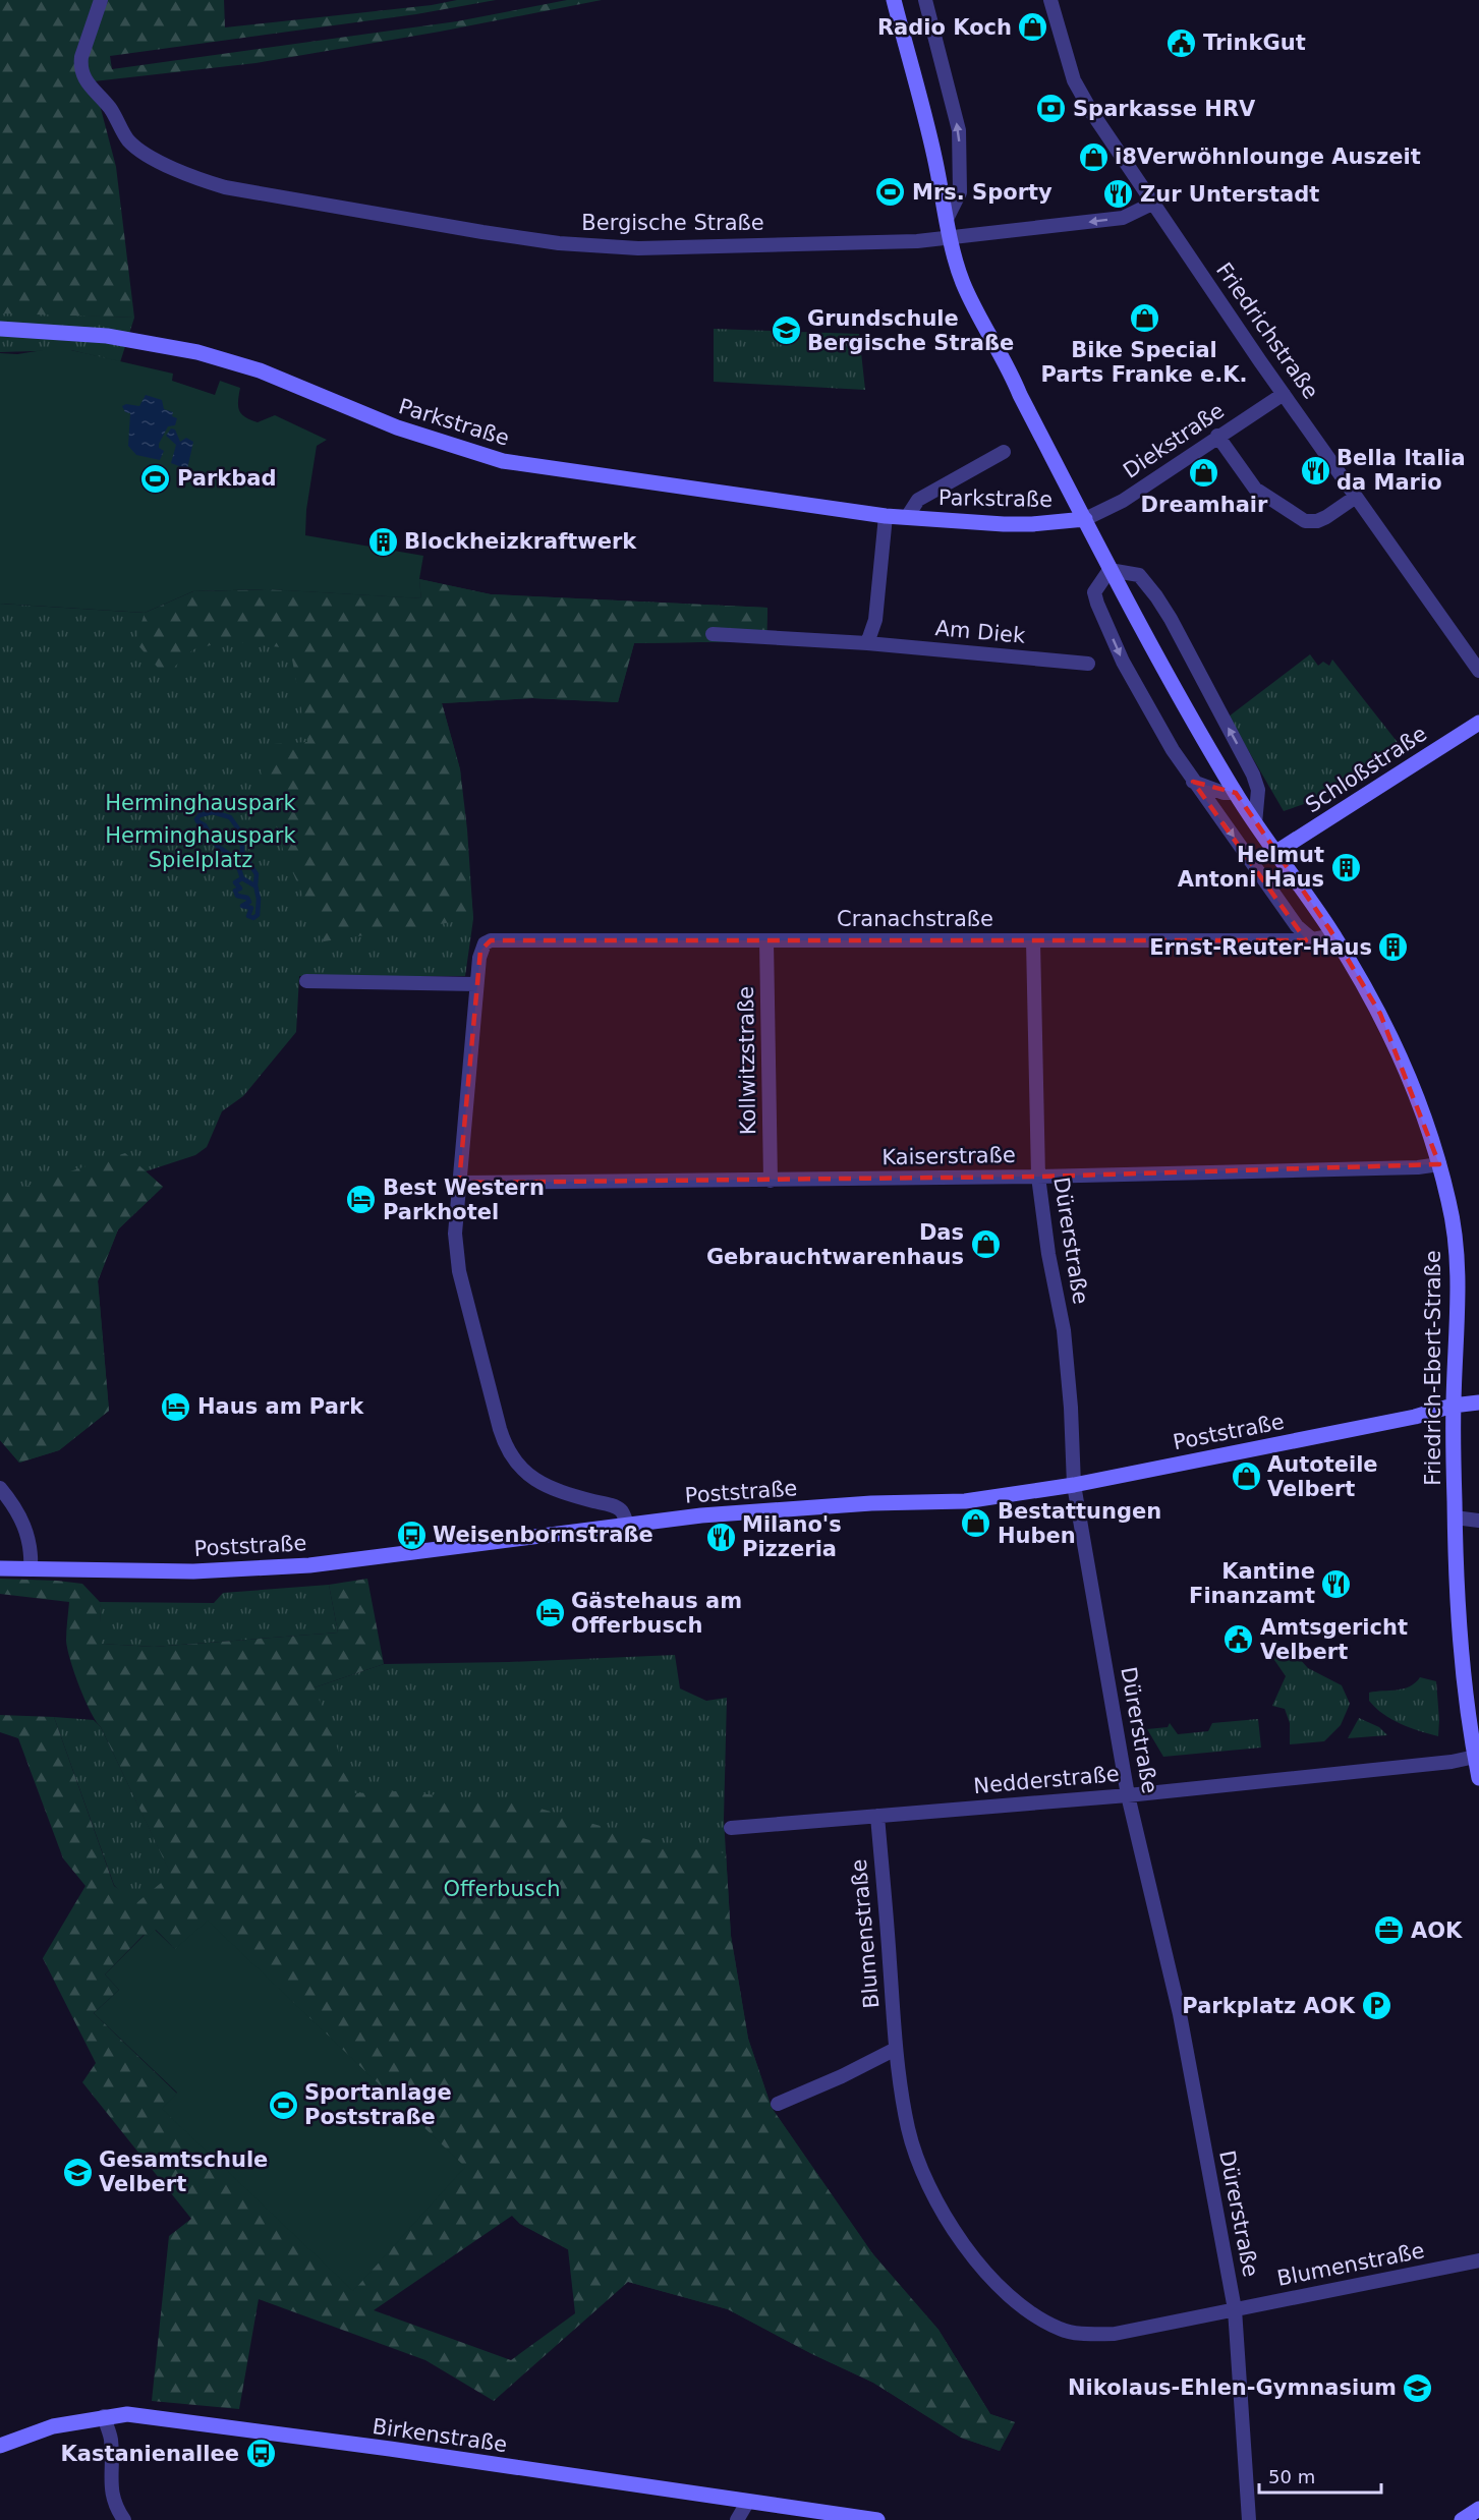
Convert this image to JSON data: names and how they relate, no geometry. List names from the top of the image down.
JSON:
{
  "streets": {
    "street": [
      "Bergische Straße",
      "Friedrichstraße",
      "Parkstraße",
      "Diekstraße",
      "Am Diek",
      "Schloßstraße",
      "Cranachstraße",
      "Kollwitzstraße",
      "Kaiserstraße",
      "Dürerstraße",
      "Friedrich-Ebert-Straße",
      "Poststraße",
      "Nedderstraße",
      "Blumenstraße",
      "Birkenstraße"
    ]
  },
  "crossings": [
    ["Bergische Straße", "Friedrichstraße"],
    ["Bergische Straße", "Friedrich-Ebert-Straße"],
    ["Friedrichstraße", "Diekstraße"],
    ["Parkstraße", "Diekstraße"],
    ["Parkstraße", "Friedrich-Ebert-Straße"],
    ["Diekstraße", "Friedrich-Ebert-Straße"],
    ["Schloßstraße", "Friedrich-Ebert-Straße"],
    ["Cranachstraße", "Kollwitzstraße"],
    ["Cranachstraße", "Dürerstraße"],
    ["Cranachstraße", "Friedrich-Ebert-Straße"],
    ["Kollwitzstraße", "Kaiserstraße"],
    ["Kaiserstraße", "Dürerstraße"],
    ["Kaiserstraße", "Friedrich-Ebert-Straße"],
    ["Dürerstraße", "Poststraße"],
    ["Dürerstraße", "Nedderstraße"],
    ["Dürerstraße", "Blumenstraße"],
    ["Friedrich-Ebert-Straße", "Poststraße"],
    ["Friedrich-Ebert-Straße", "Nedderstraße"],
    ["Nedderstraße", "Blumenstraße"]
  ],
  "parks": ["Herminghauspark", "Herminghauspark Spielplatz", "Offerbusch"],
  "places": {
    "shop": [
      "Radio Koch",
      "i8Verwöhnlounge Auszeit",
      "Bike Special Parts Franke e.K.",
      "Dreamhair",
      "Das Gebrauchtwarenhaus",
      "Autoteile Velbert",
      "Bestattungen Huben"
    ],
    "public building": ["TrinkGut", "Amtsgericht Velbert"],
    "bank": ["Sparkasse HRV"],
    "sports": ["Mrs. Sporty", "Parkbad", "Sportanlage Poststraße"],
    "restaurant": [
      "Zur Unterstadt",
      "Bella Italia da Mario",
      "Milano's Pizzeria",
      "Kantine Finanzamt"
    ],
    "school or university": ["Grundschule Bergische Straße", "Gesamtschule Velbert", "Nikolaus-Ehlen-Gymnasium"],
    "building": ["Blockheizkraftwerk", "Helmut Antoni Haus", "Ernst-Reuter-Haus"],
    "hotel": ["Best Western Parkhotel", "Haus am Park", "Gästehaus am Offerbusch"],
    "bus stop": ["Weisenbornstraße", "Kastanienallee"],
    "office": ["AOK"],
    "parking": ["Parkplatz AOK"]
  },
  "scale_bar": "50 m"
}
